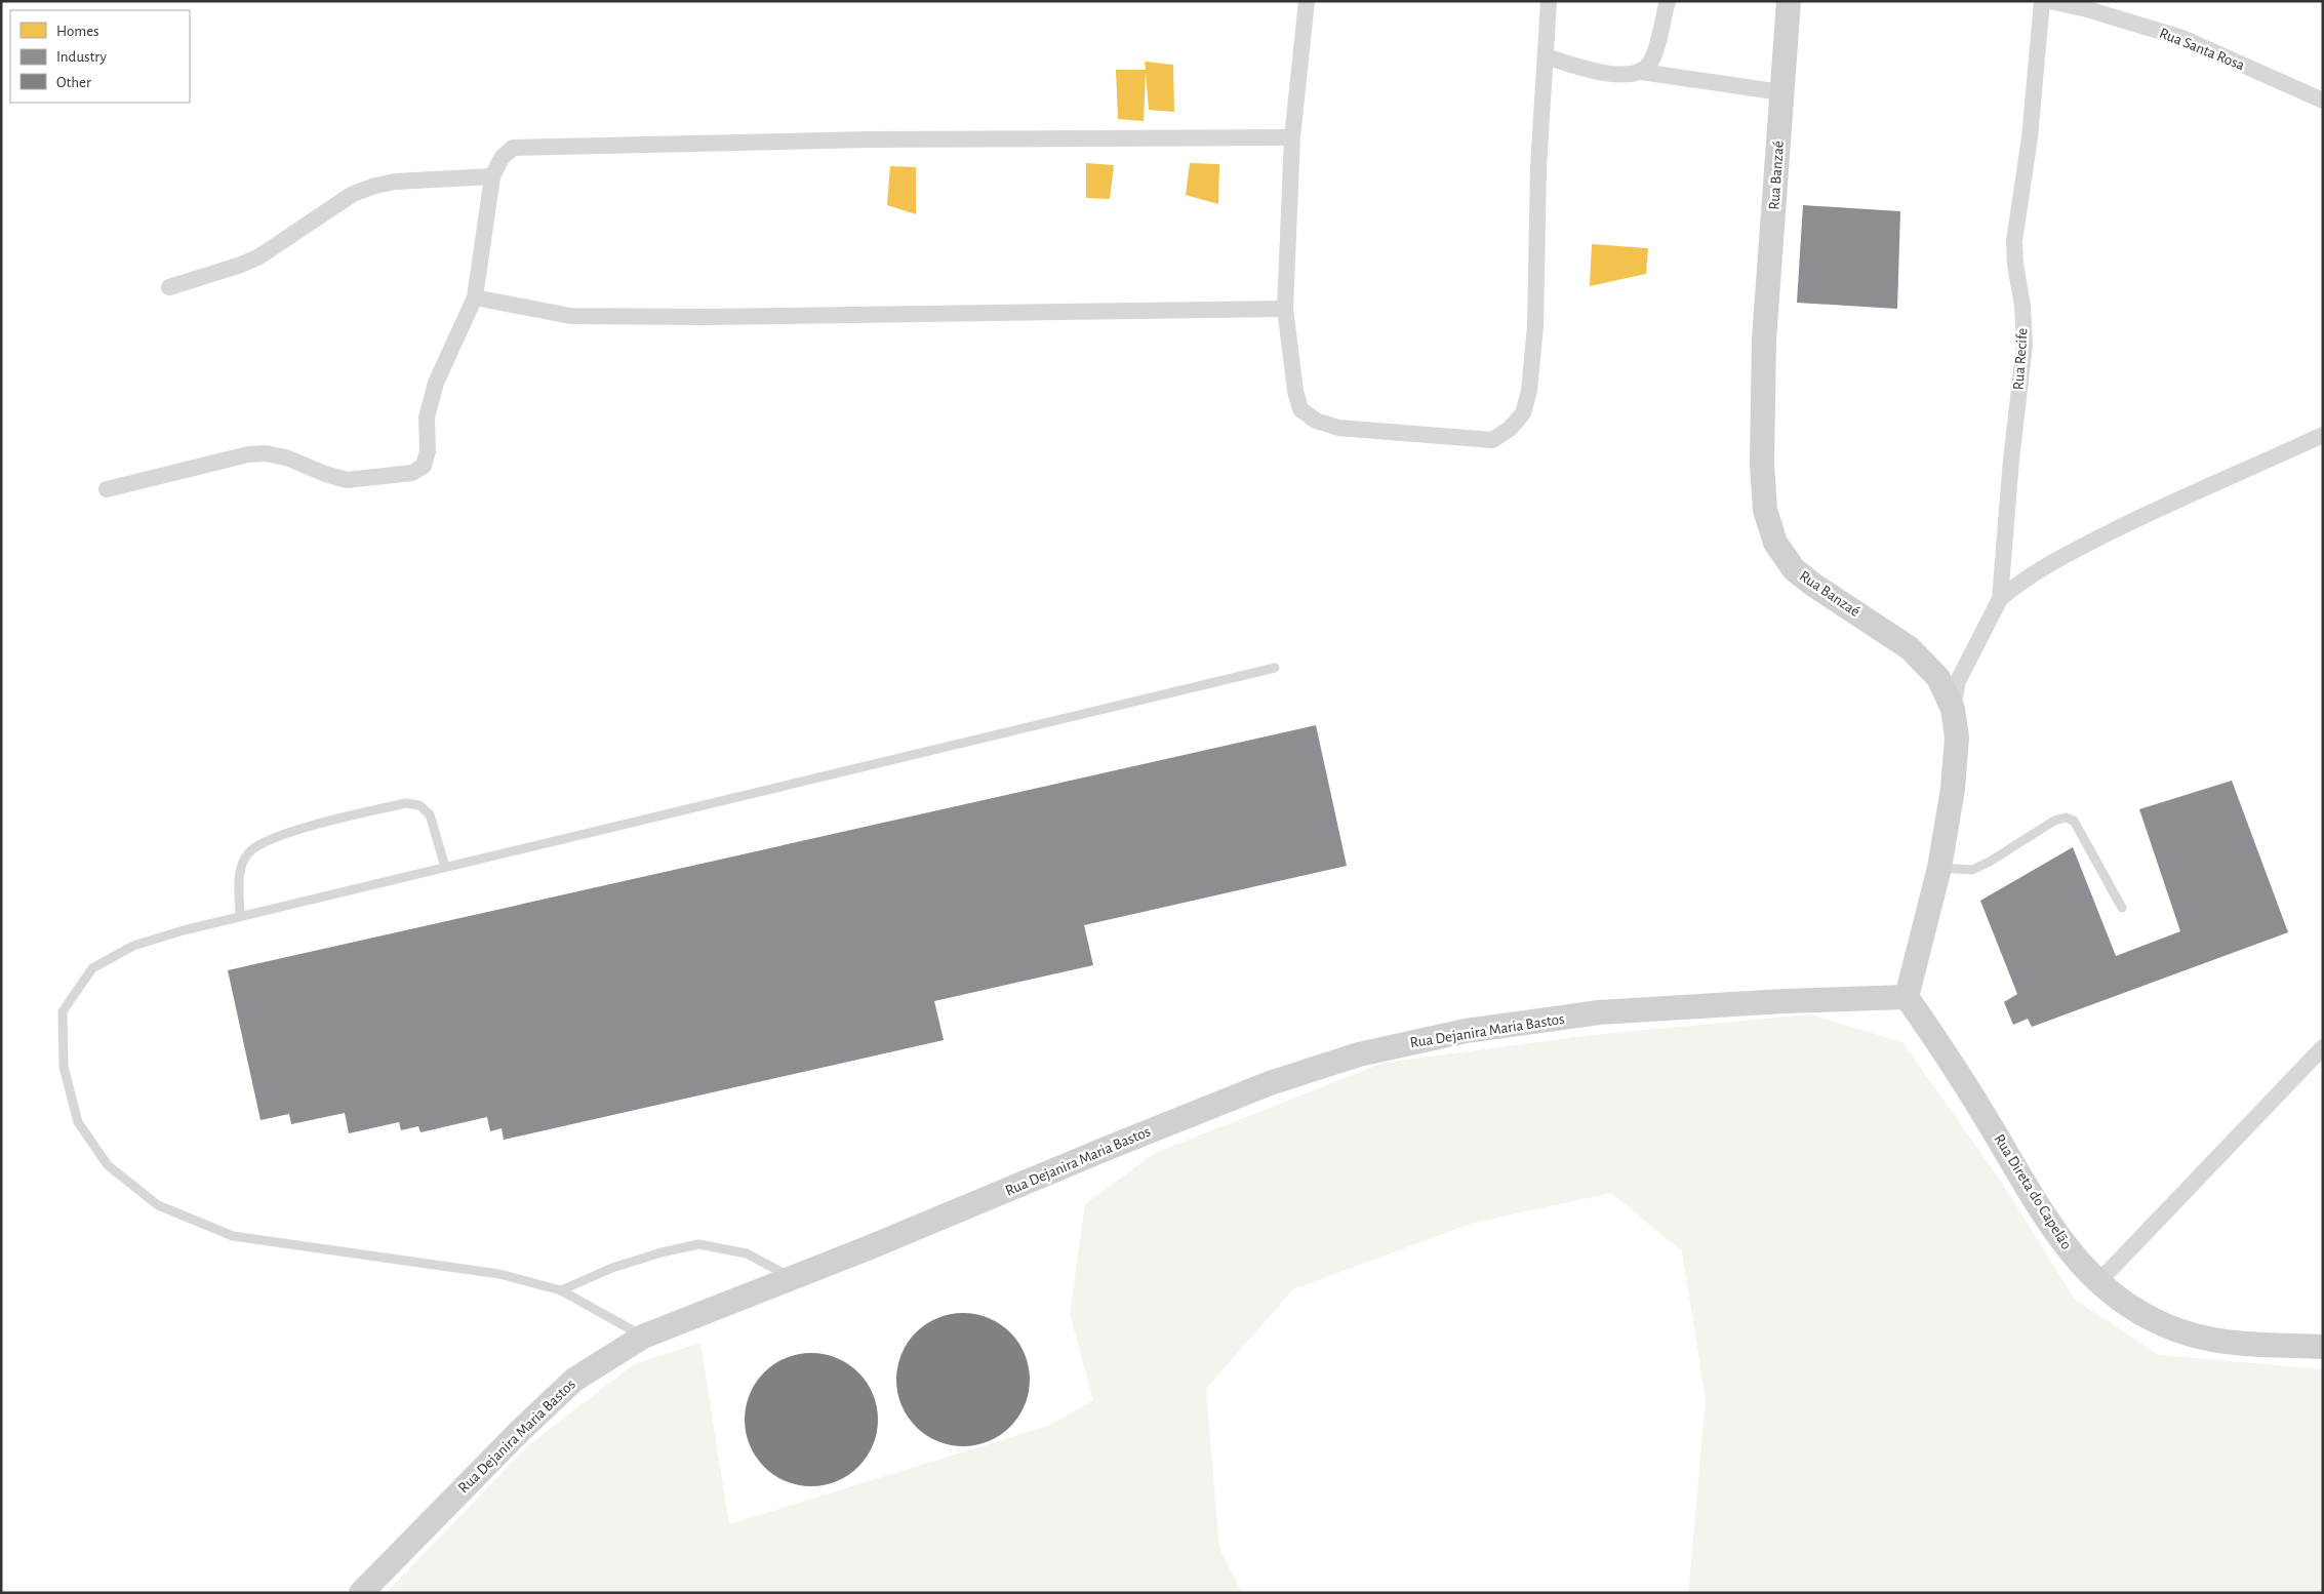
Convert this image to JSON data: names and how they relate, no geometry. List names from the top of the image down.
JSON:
{
  "streets": {
    "main road": ["Rua Banzaé", "Rua Dejanira Maria Bastos", "Rua Direta do Capelão"],
    "street": ["Rua Santa Rosa", "Rua Recife"]
  },
  "crossings": [
    ["Rua Banzaé", "Rua Recife"],
    ["Rua Banzaé", "Rua Dejanira Maria Bastos"],
    ["Rua Banzaé", "Rua Direta do Capelão"],
    ["Rua Dejanira Maria Bastos", "Rua Direta do Capelão"]
  ],
  "legend": ["Homes", "Industry", "Other"]
}
